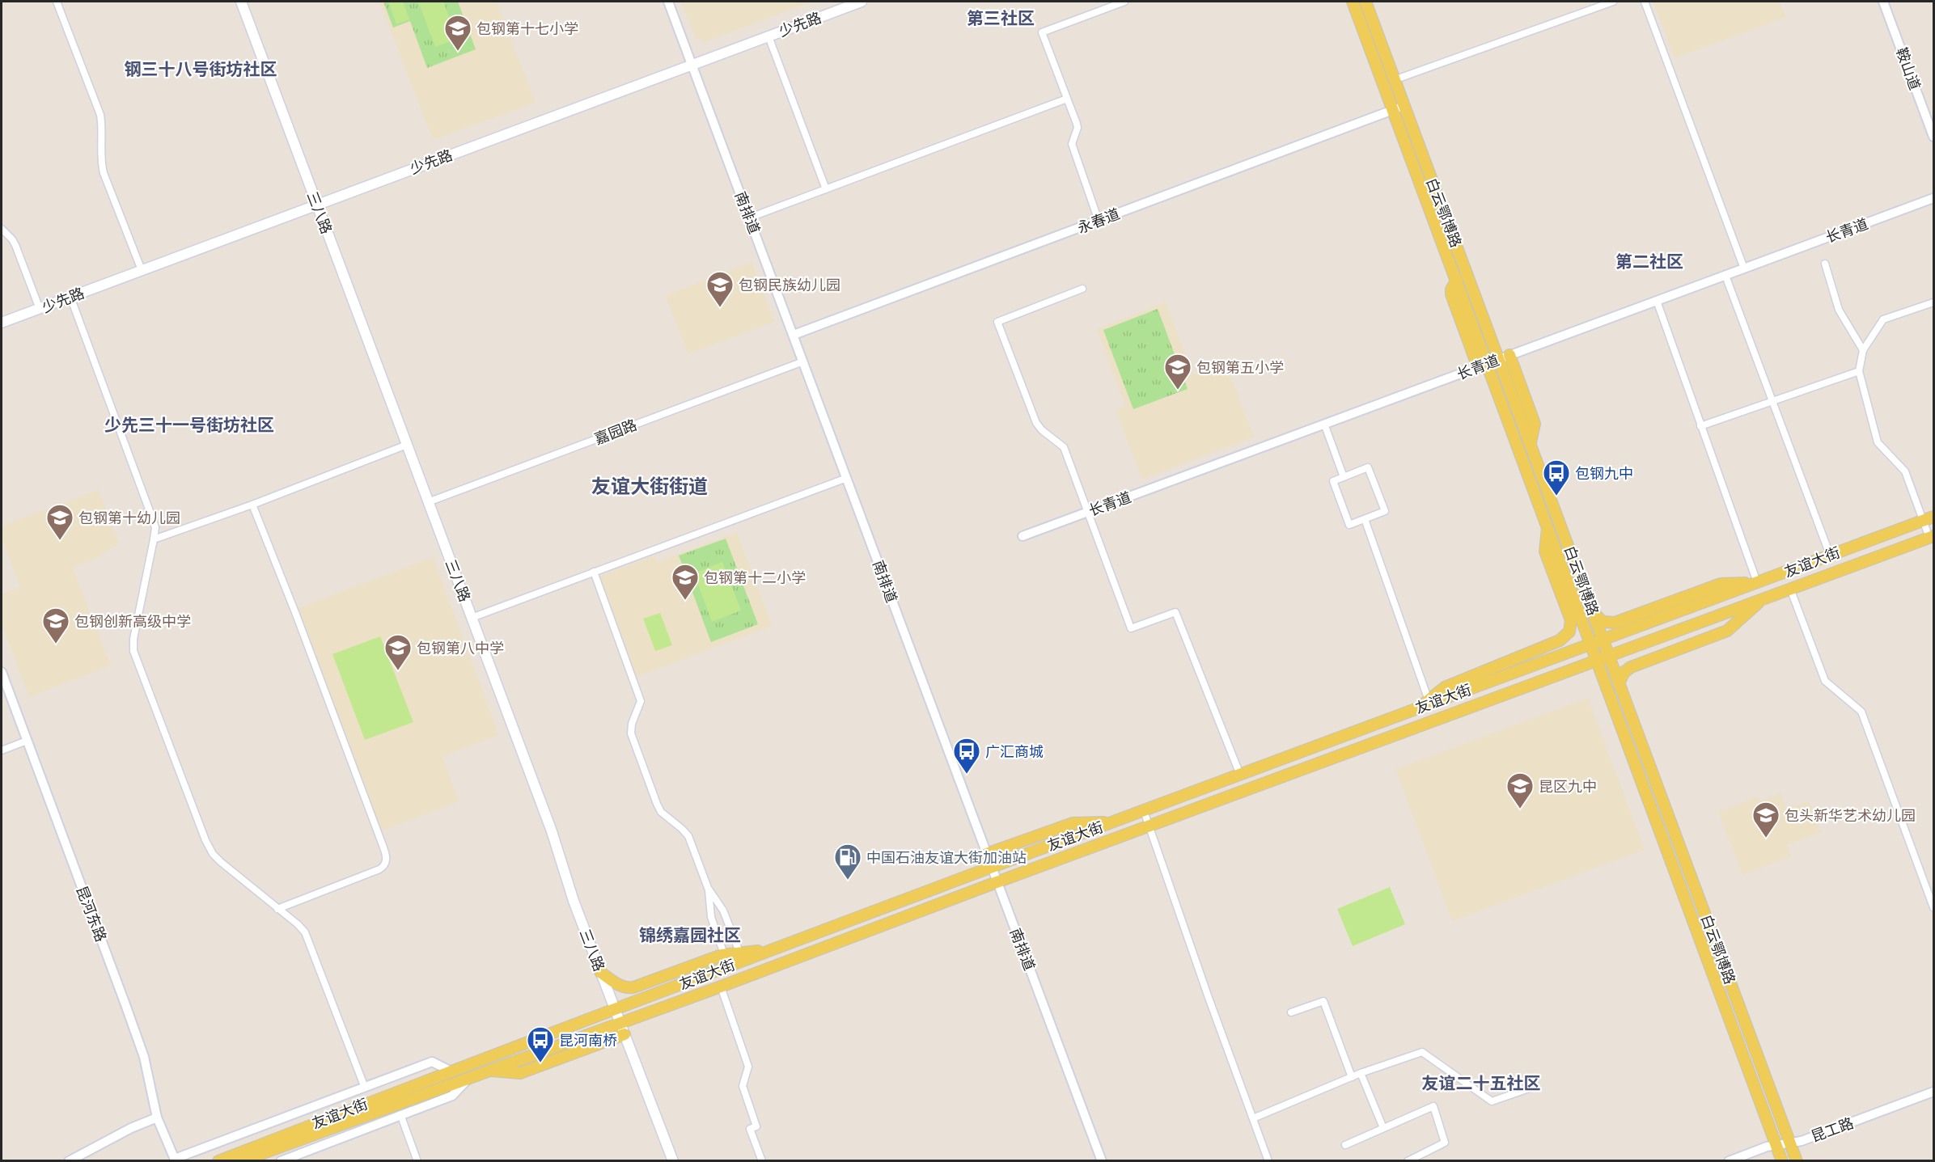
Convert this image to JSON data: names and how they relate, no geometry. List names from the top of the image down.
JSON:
{
  "streets": {
    "main road": [
      "少先路",
      "三八路",
      "白云鄂博路",
      "友谊大街"
    ],
    "street": [
      "鞍山道",
      "南排道",
      "永春道",
      "长青道",
      "嘉园路",
      "昆河东路",
      "昆工路"
    ]
  },
  "crossings": [
    ["少先路", "三八路"],
    ["少先路", "南排道"],
    ["三八路", "嘉园路"],
    ["三八路", "友谊大街"],
    ["南排道", "永春道"],
    ["南排道", "嘉园路"],
    ["南排道", "友谊大街"],
    ["白云鄂博路", "永春道"],
    ["白云鄂博路", "长青道"],
    ["白云鄂博路", "友谊大街"],
    ["白云鄂博路", "昆工路"]
  ],
  "districts": [
    "第三社区",
    "钢三十八号街坊社区",
    "第二社区",
    "少先三十一号街坊社区",
    "友谊大街街道",
    "锦绣嘉园社区",
    "友谊二十五社区"
  ],
  "places": {
    "school or university": [
      "包钢第十七小学",
      "包钢民族幼儿园",
      "包钢第五小学",
      "包钢第十幼儿园",
      "包钢第十二小学",
      "包钢创新高级中学",
      "包钢第八中学",
      "昆区九中",
      "包头新华艺术幼儿园"
    ],
    "bus stop": ["包钢九中", "广汇商城", "昆河南桥"],
    "fuel station": ["中国石油友谊大街加油站"]
  }
}
